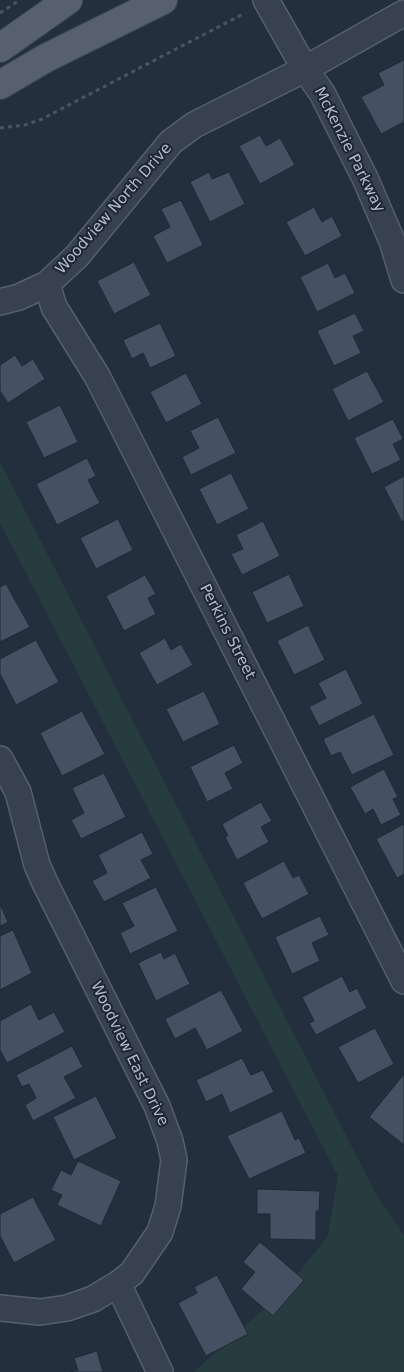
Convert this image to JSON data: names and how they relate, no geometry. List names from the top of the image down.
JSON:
{
  "streets": {
    "street": [
      "McKenzie Parkway",
      "Woodview North Drive",
      "Perkins Street",
      "Woodview East Drive"
    ]
  },
  "crossings": [
    ["McKenzie Parkway", "Woodview North Drive"],
    ["Woodview North Drive", "Perkins Street"]
  ]
}
